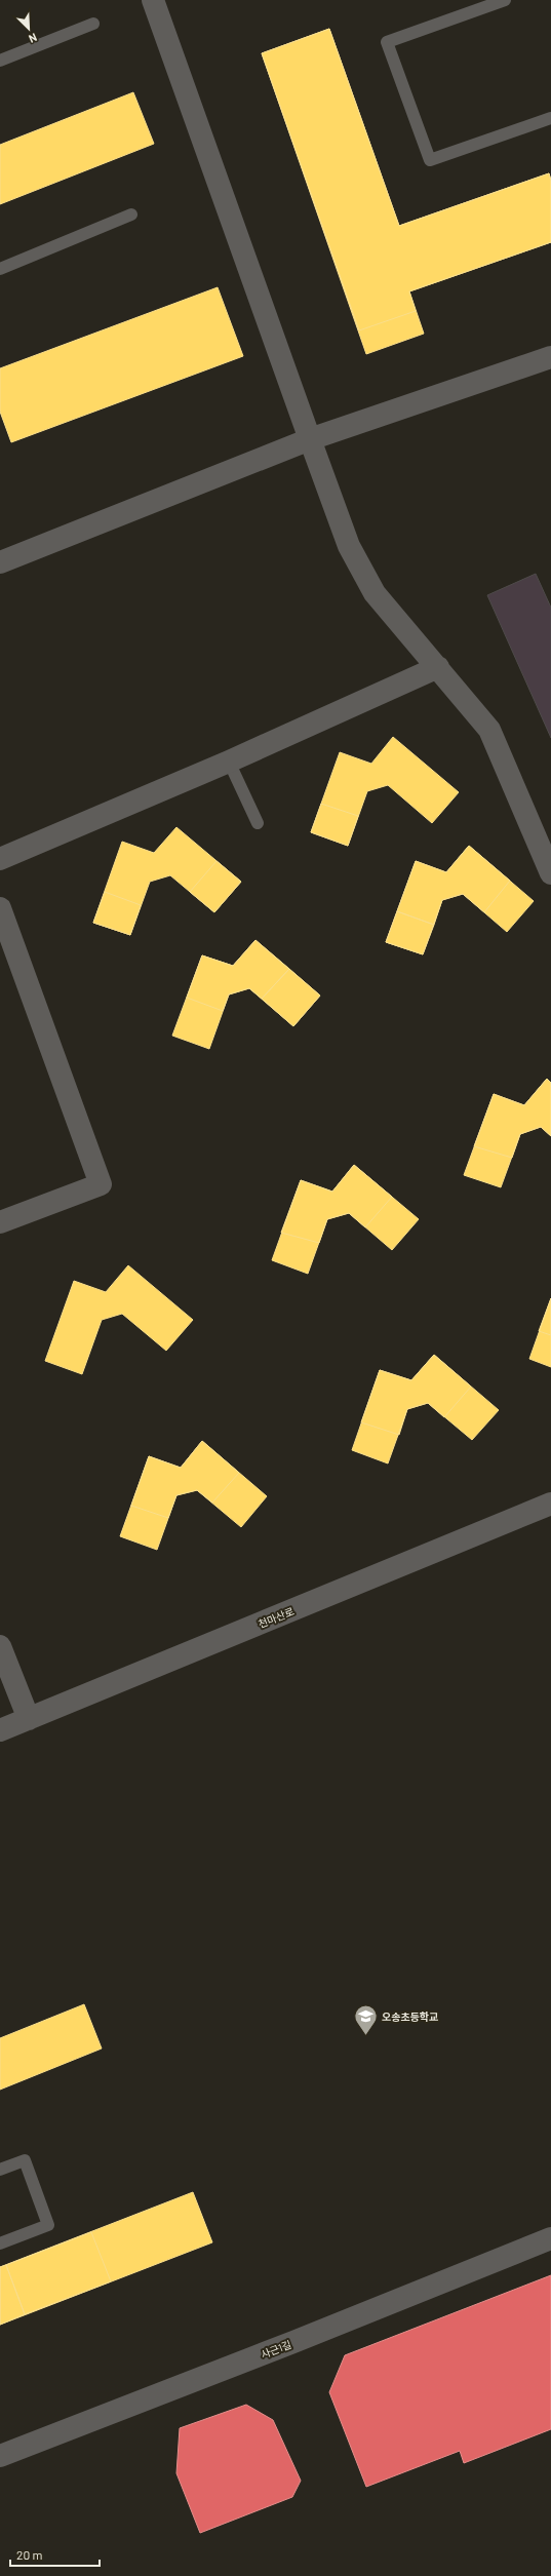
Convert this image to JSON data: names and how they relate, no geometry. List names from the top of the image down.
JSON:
{
  "streets": {
    "street": ["천마산로", "사근1길"]
  },
  "places": {
    "school or university": ["오송초등학교"]
  },
  "scale_bar": "20 m",
  "north": "bottom right"
}
